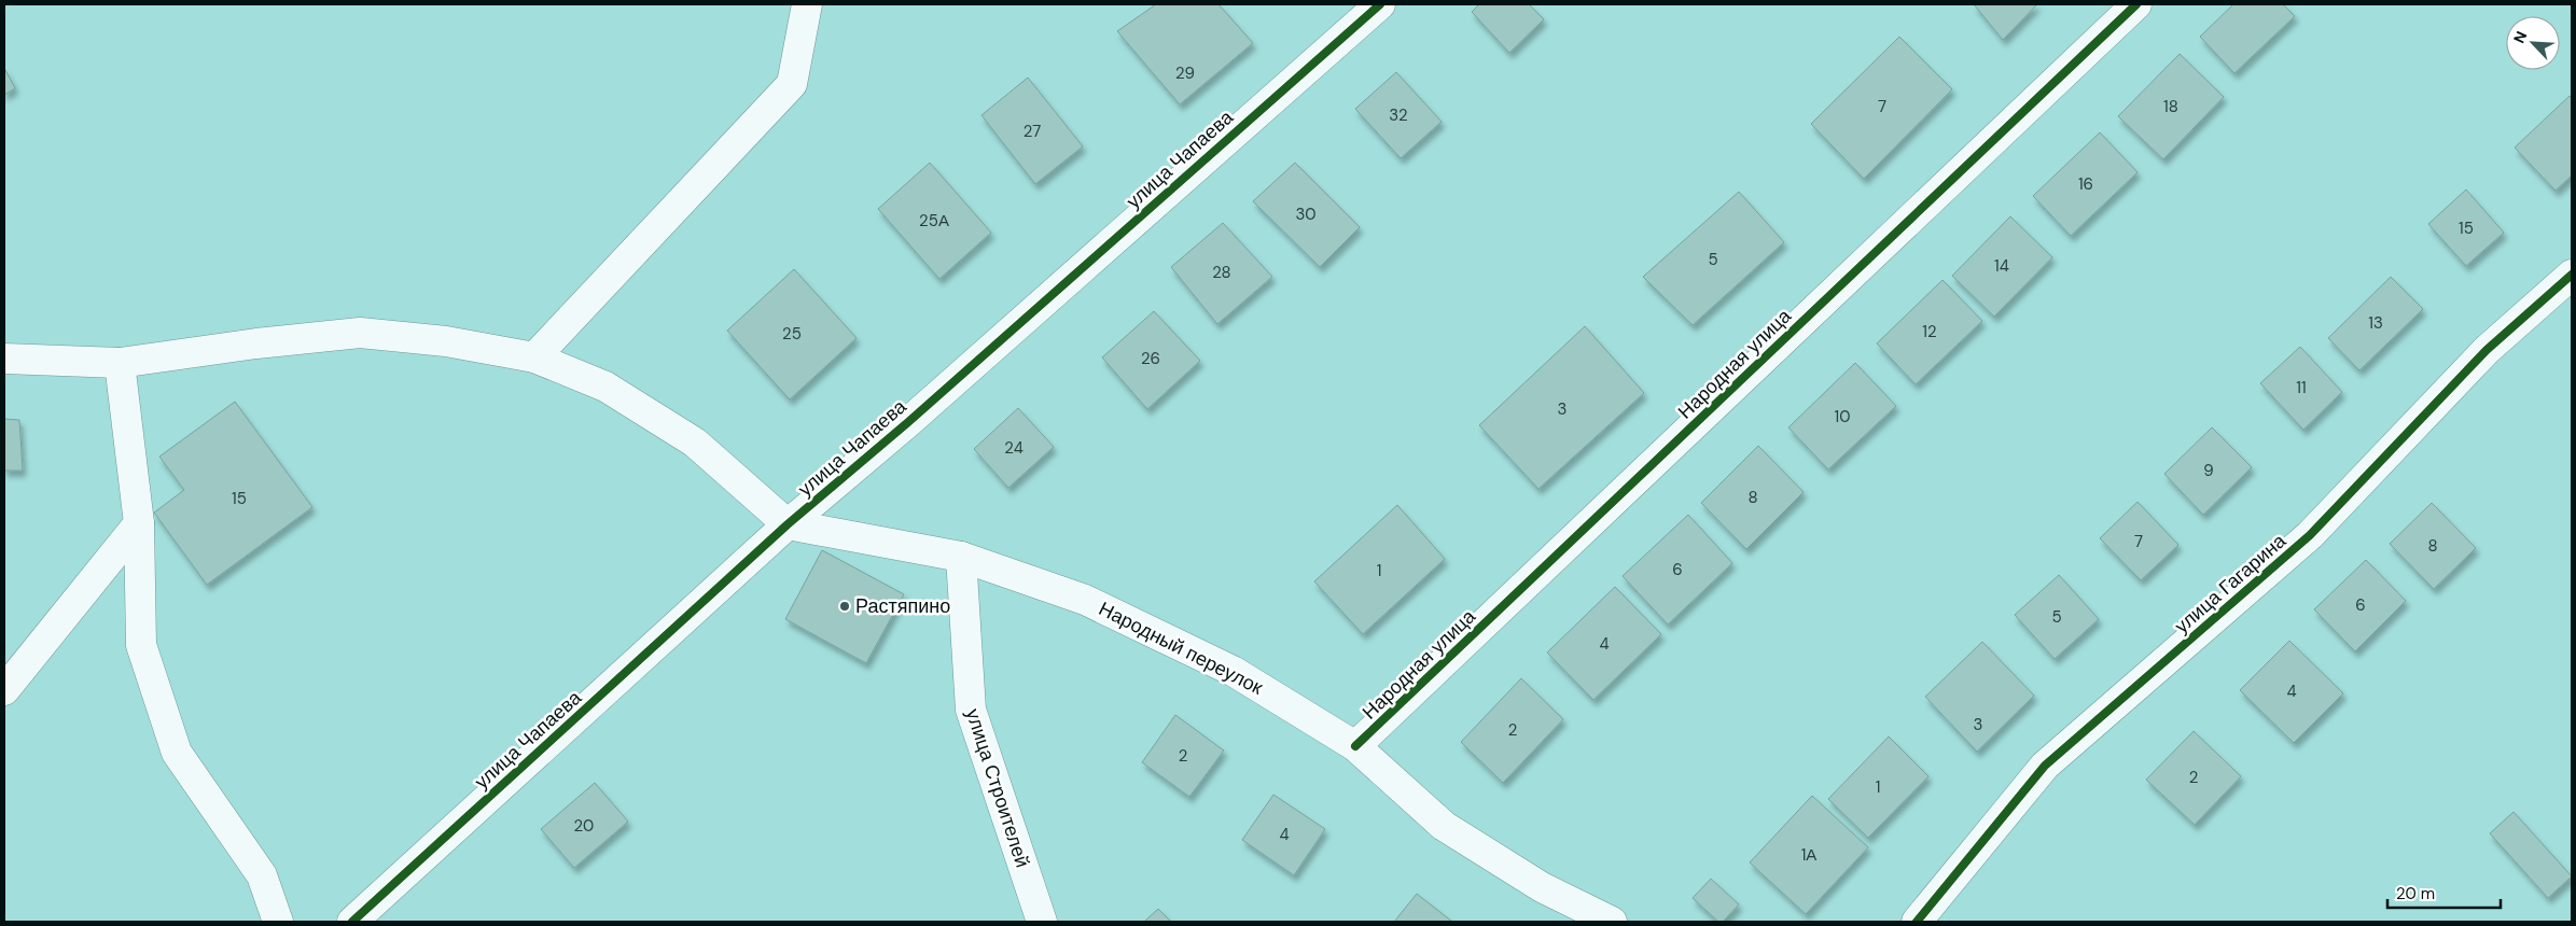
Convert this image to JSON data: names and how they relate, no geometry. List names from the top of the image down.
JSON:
{
  "streets": {
    "street": [
      "улица Чапаева",
      "Народная улица",
      "улица Гагарина",
      "Народный переулок",
      "улица Строителей"
    ]
  },
  "crossings": [
    ["улица Чапаева", "Народный переулок"],
    ["Народная улица", "Народный переулок"],
    ["Народный переулок", "улица Строителей"]
  ],
  "places": ["Растяпино"],
  "house_numbers": [
    "29",
    "7",
    "18",
    "32",
    "27",
    "16",
    "30",
    "25А",
    "15",
    "5",
    "14",
    "28",
    "13",
    "12",
    "25",
    "26",
    "11",
    "3",
    "10",
    "24",
    "9",
    "8",
    "15",
    "7",
    "8",
    "6",
    "1",
    "6",
    "5",
    "4",
    "4",
    "3",
    "2",
    "2",
    "2",
    "1",
    "20",
    "4",
    "1А"
  ],
  "scale_bar": "20 m",
  "north": "top left"
}
